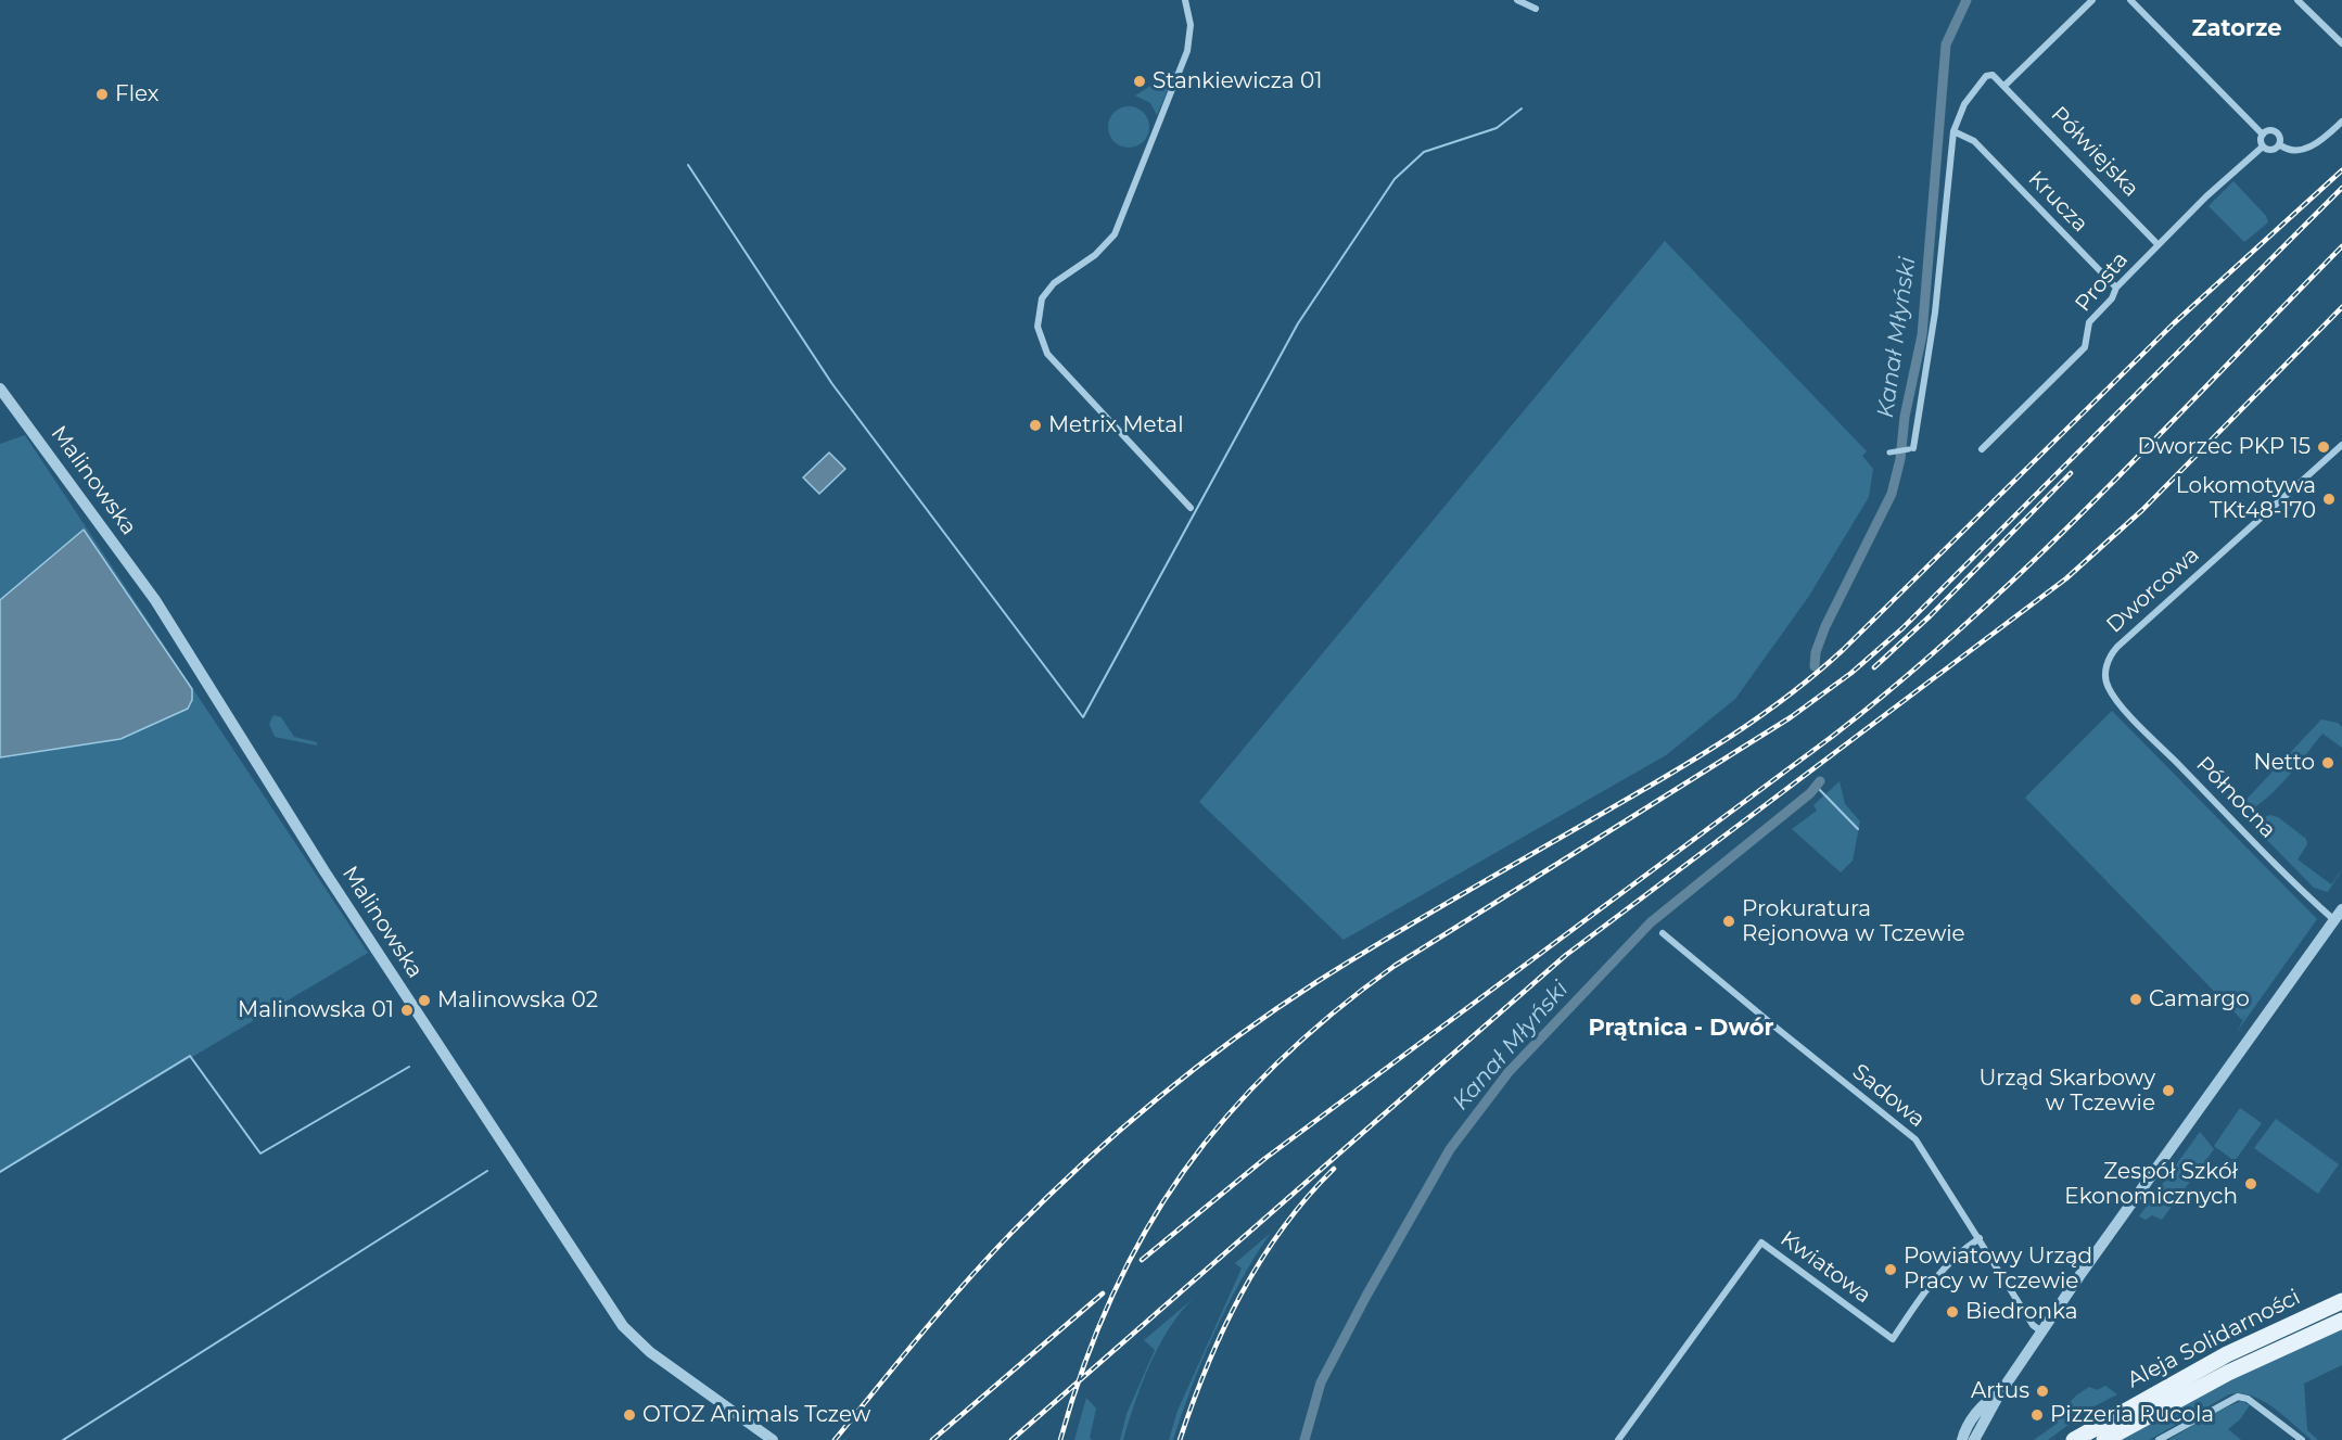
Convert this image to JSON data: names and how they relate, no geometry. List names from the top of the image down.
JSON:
{
  "streets": {
    "main road": ["Aleja Solidarności"],
    "street": [
      "Półwiejska",
      "Krucza",
      "Prosta",
      "Malinowska",
      "Dworcowa",
      "Północna",
      "Sadowa",
      "Kwiatowa"
    ]
  },
  "crossings": [
    ["Półwiejska", "Prosta"],
    ["Krucza", "Prosta"],
    ["Dworcowa", "Północna"],
    ["Sadowa", "Kwiatowa"]
  ],
  "districts": ["Zatorze", "Prątnica - Dwór"],
  "water": ["Kanał Młyński"],
  "places": [
    "Stankiewicza 01",
    "Flex",
    "Metrix Metal",
    "Dworzec PKP 15",
    "Lokomotywa TKt48-170",
    "Netto",
    "Prokuratura Rejonowa w Tczewie",
    "Camargo",
    "Malinowska 02",
    "Malinowska 01",
    "Urząd Skarbowy w Tczewie",
    "Zespół Szkół Ekonomicznych",
    "Powiatowy Urząd Pracy w Tczewie",
    "Biedronka",
    "Artus",
    "OTOZ Animals Tczew",
    "Pizzeria Rucola"
  ]
}
